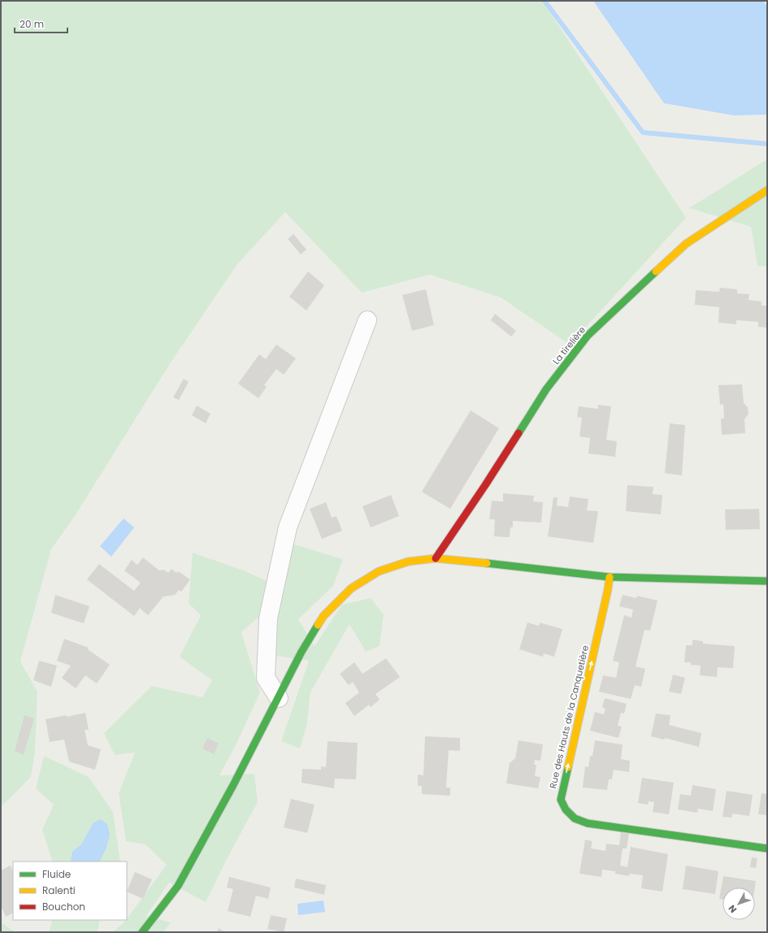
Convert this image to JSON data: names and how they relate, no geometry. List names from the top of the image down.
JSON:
{
  "streets": {
    "street": ["La tirelière", "Rue des Hauts de la Canquetière"]
  },
  "legend": ["Fluide", "Ralenti", "Bouchon"],
  "scale_bar": "20 m",
  "north": "bottom left"
}
